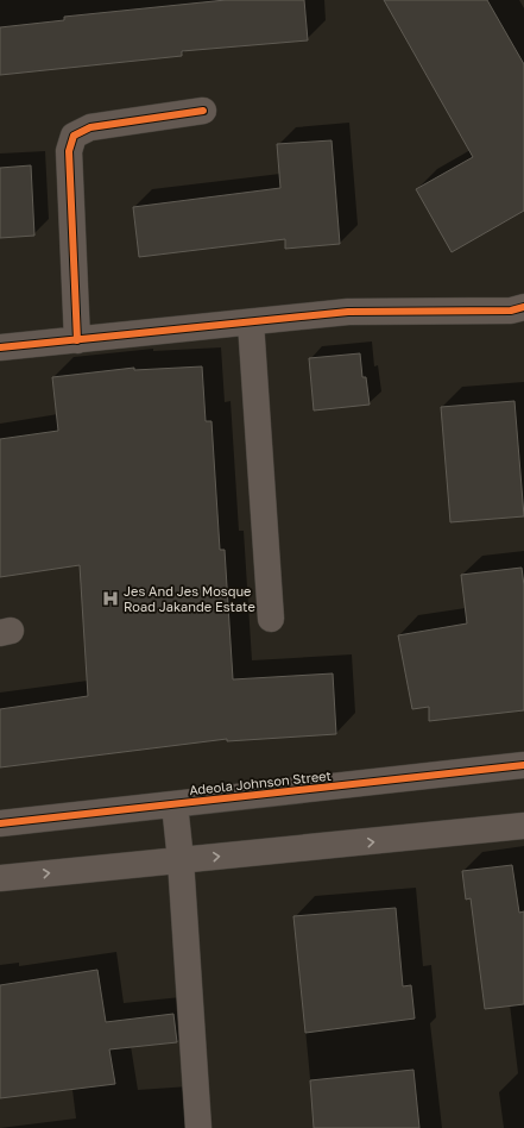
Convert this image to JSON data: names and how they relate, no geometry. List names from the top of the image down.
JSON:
{
  "streets": {
    "street": ["Adeola Johnson Street"]
  },
  "places": {
    "hospital": ["Jes And Jes Mosque Road Jakande Estate"]
  }
}
